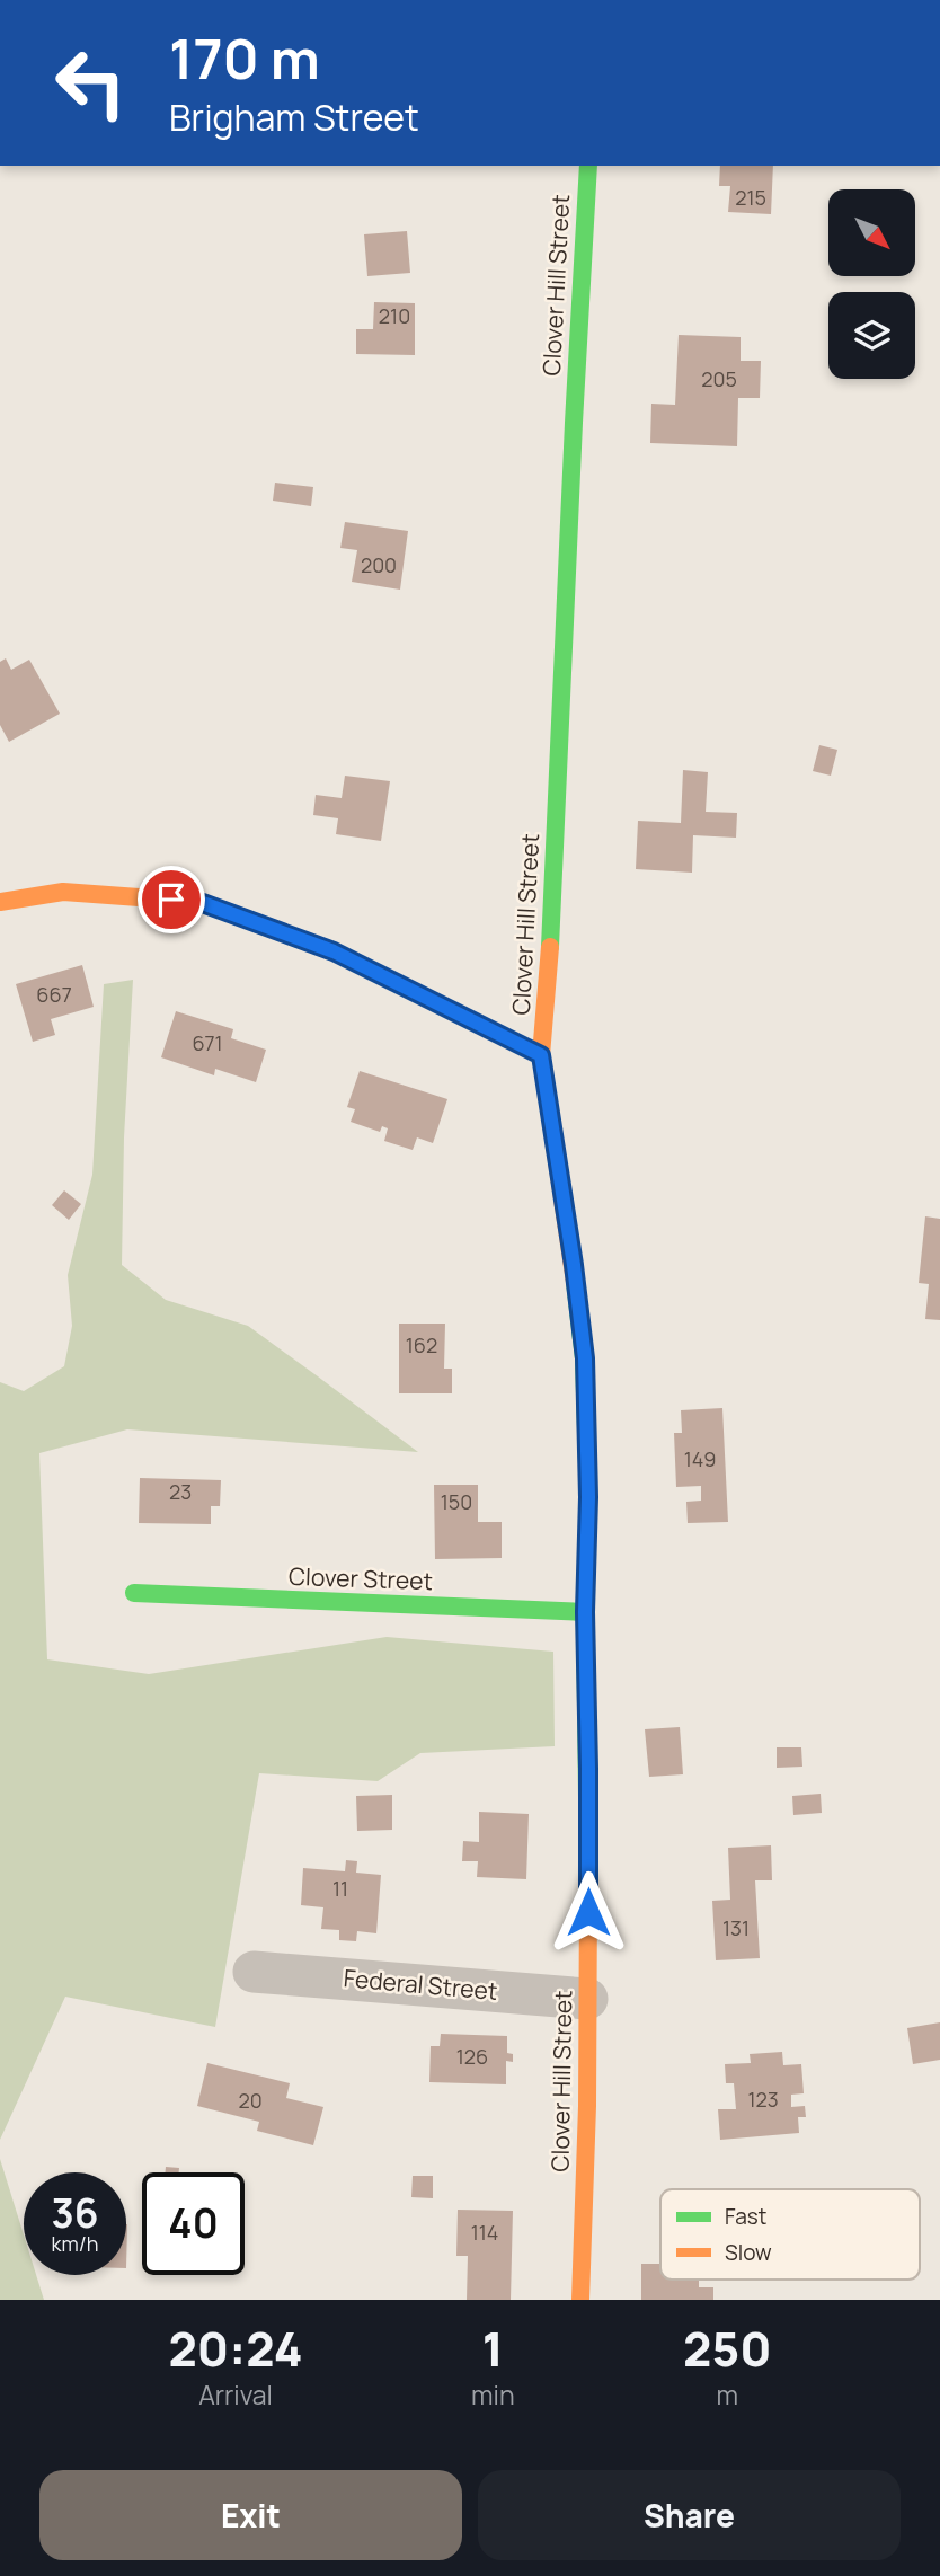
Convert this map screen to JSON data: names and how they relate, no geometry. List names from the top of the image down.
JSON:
{
  "streets": {
    "street": ["Clover Hill Street", "Clover Street", "Federal Street"]
  },
  "crossings": [
    ["Clover Hill Street", "Clover Street"],
    ["Clover Hill Street", "Federal Street"]
  ],
  "house_numbers": [
    "215",
    "210",
    "205",
    "200",
    "667",
    "671",
    "162",
    "149",
    "23",
    "150",
    "11",
    "131",
    "126",
    "123",
    "20",
    "114"
  ],
  "legend": ["Fast", "Slow"],
  "north": "bottom right",
  "page": {
    "turn": ["170 m", "Brigham Street"],
    "speed": "36 km/h",
    "limit": "40",
    "eta": [
      "20:24",
      "Arrival",
      "1",
      "min",
      "250",
      "m"
    ],
    "buttons": ["Exit", "Share"]
  }
}
